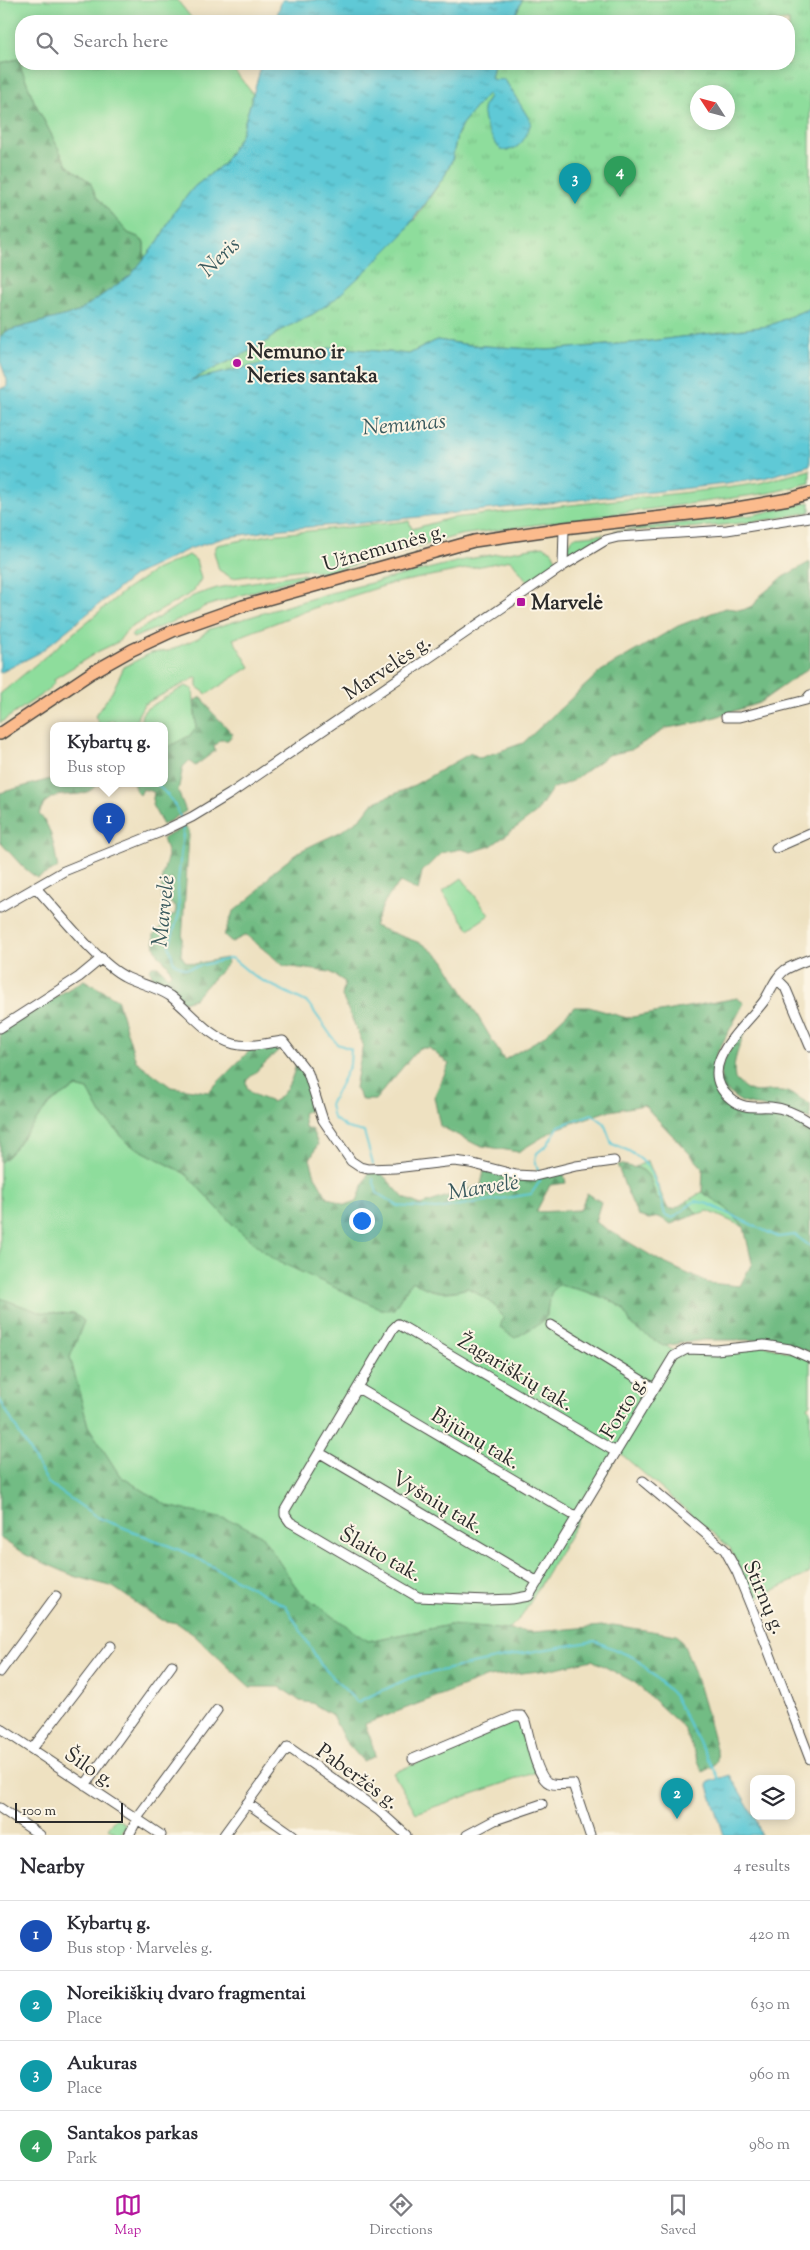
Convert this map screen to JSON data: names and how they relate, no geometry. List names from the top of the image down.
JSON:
{
  "streets": {
    "main road": ["Užnemunės g."],
    "street": [
      "Marvelės g.",
      "Žagariškių tak.",
      "Forto g.",
      "Bijūnų tak.",
      "Vyšnių tak.",
      "Šlaito tak.",
      "Stirnų g.",
      "Šilo g.",
      "Paberžės g."
    ]
  },
  "crossings": [
    ["Žagariškių tak.", "Forto g."],
    ["Žagariškių tak.", "Bijūnų tak."],
    ["Forto g.", "Bijūnų tak."],
    ["Forto g.", "Vyšnių tak."],
    ["Forto g.", "Šlaito tak."],
    ["Vyšnių tak.", "Šlaito tak."]
  ],
  "water": ["Neris", "Nemunas", "Marvelė"],
  "places": {
    "other": ["Nemuno ir Neries santaka"],
    "transit": ["Marvelė"]
  },
  "scale_bar": "100 m",
  "north": "top left",
  "page": {
    "search": "Search here",
    "pins": [
      "4",
      "3",
      "1",
      "2"
    ],
    "popup": ["Kybartų g.", "Bus stop"],
    "scale": "100 m",
    "heading": ["Nearby", "4 results"],
    "list": [
      {
        "mark": "1",
        "name": "Kybartų g.",
        "note": "Bus stop · Marvelės g.",
        "value": "420 m"
      },
      {
        "mark": "2",
        "name": "Noreikiškių dvaro fragmentai",
        "note": "Place",
        "value": "630 m"
      },
      {
        "mark": "3",
        "name": "Aukuras",
        "note": "Place",
        "value": "960 m"
      },
      {
        "mark": "4",
        "name": "Santakos parkas",
        "note": "Park",
        "value": "980 m"
      }
    ],
    "nav": ["Map", "Directions", "Saved"]
  }
}
